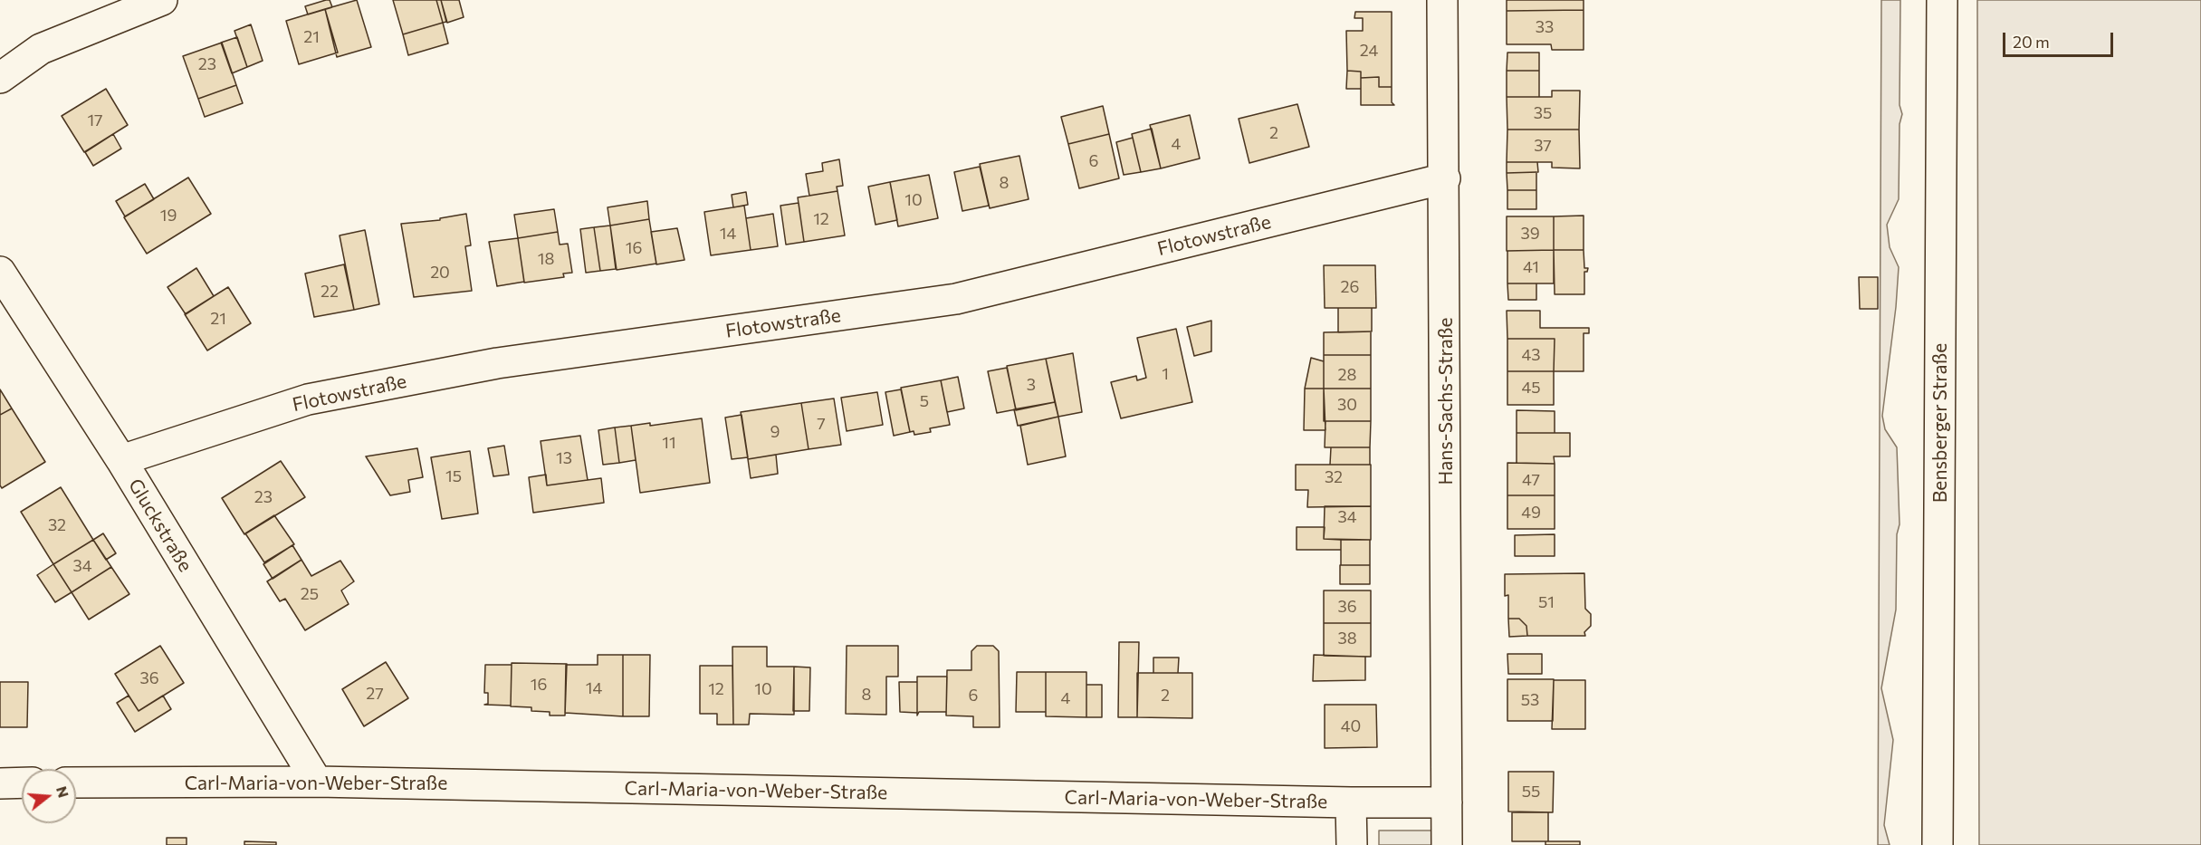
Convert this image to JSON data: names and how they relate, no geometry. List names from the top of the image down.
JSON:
{
  "streets": {
    "street": [
      "Flotowstraße",
      "Hans-Sachs-Straße",
      "Bensberger Straße",
      "Gluckstraße",
      "Carl-Maria-von-Weber-Straße"
    ]
  },
  "crossings": [
    ["Flotowstraße", "Hans-Sachs-Straße"],
    ["Flotowstraße", "Gluckstraße"],
    ["Hans-Sachs-Straße", "Carl-Maria-von-Weber-Straße"],
    ["Gluckstraße", "Carl-Maria-von-Weber-Straße"]
  ],
  "house_numbers": [
    "33",
    "21",
    "24",
    "23",
    "35",
    "17",
    "2",
    "4",
    "37",
    "6",
    "8",
    "10",
    "19",
    "12",
    "14",
    "39",
    "16",
    "18",
    "41",
    "20",
    "26",
    "22",
    "21",
    "43",
    "1",
    "28",
    "3",
    "45",
    "5",
    "30",
    "7",
    "9",
    "11",
    "13",
    "15",
    "32",
    "47",
    "23",
    "49",
    "34",
    "32",
    "34",
    "25",
    "51",
    "36",
    "38",
    "36",
    "16",
    "14",
    "12",
    "10",
    "27",
    "8",
    "6",
    "2",
    "4",
    "53",
    "40",
    "55"
  ],
  "scale_bar": "20 m",
  "north": "right"
}
